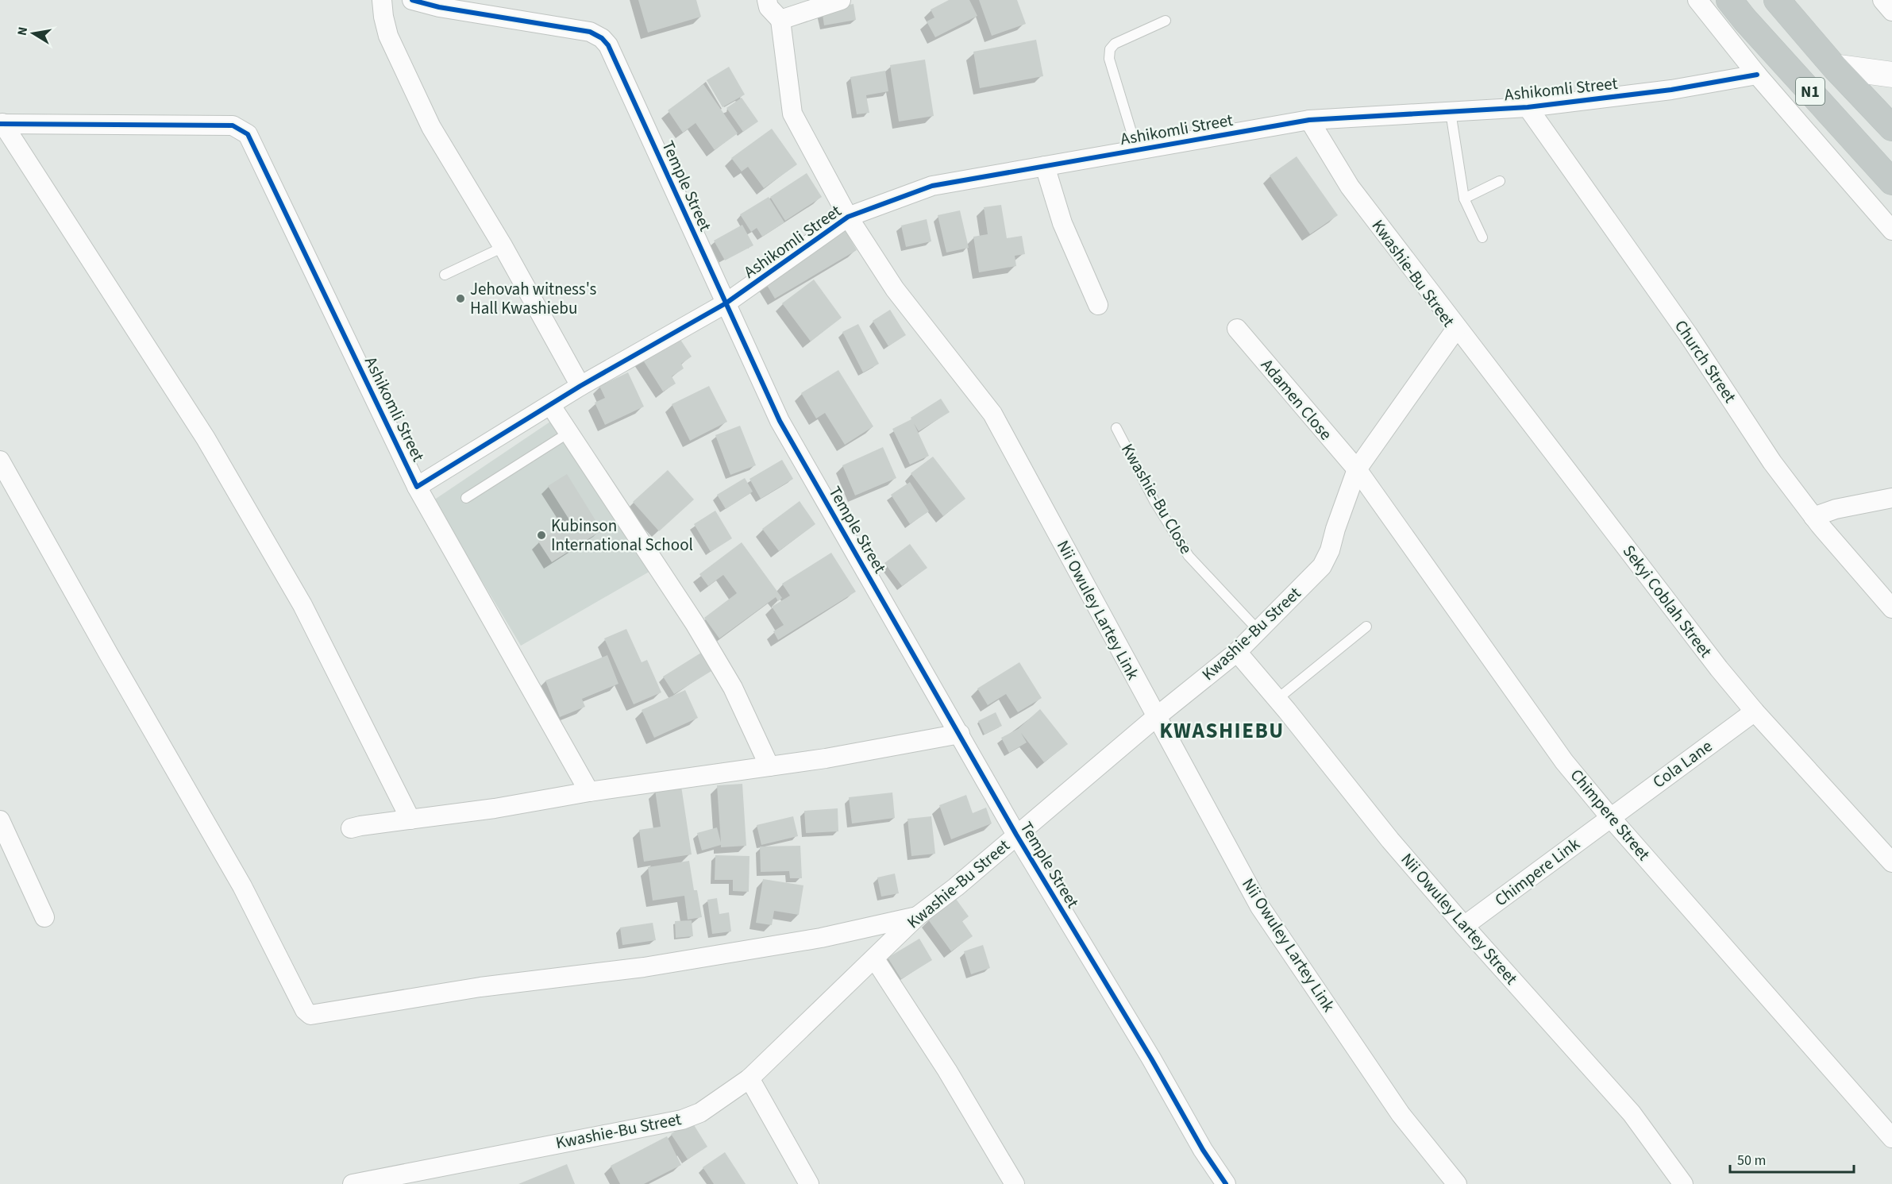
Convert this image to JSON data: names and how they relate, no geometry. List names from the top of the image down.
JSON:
{
  "streets": {
    "highway": ["N1"],
    "street": [
      "Ashikomli Street",
      "Temple Street",
      "Kwashie-Bu Street",
      "Church Street",
      "Adamen Close",
      "Sekyi Coblah Street",
      "Nii Owuley Lartey Link",
      "Cola Lane",
      "Chimpere Street",
      "Chimpere Link",
      "Nii Owuley Lartey Street"
    ],
    "lane": ["Kwashie-Bu Close"]
  },
  "crossings": [
    ["Ashikomli Street", "Temple Street"],
    ["Ashikomli Street", "Kwashie-Bu Street"],
    ["Ashikomli Street", "Church Street"],
    ["Ashikomli Street", "Nii Owuley Lartey Link"],
    ["Temple Street", "Kwashie-Bu Street"],
    ["Kwashie-Bu Street", "Adamen Close"],
    ["Kwashie-Bu Street", "Kwashie-Bu Close"],
    ["Kwashie-Bu Street", "Sekyi Coblah Street"],
    ["Kwashie-Bu Street", "Nii Owuley Lartey Link"],
    ["Kwashie-Bu Street", "Chimpere Street"],
    ["Kwashie-Bu Street", "Nii Owuley Lartey Street"],
    ["Adamen Close", "Chimpere Street"],
    ["Sekyi Coblah Street", "Cola Lane"],
    ["Cola Lane", "Chimpere Street"],
    ["Cola Lane", "Chimpere Link"],
    ["Chimpere Street", "Chimpere Link"],
    ["Chimpere Link", "Nii Owuley Lartey Street"]
  ],
  "districts": ["KWASHIEBU"],
  "places": ["Jehovah witness's Hall Kwashiebu", "Kubinson International School"],
  "scale_bar": "50 m",
  "north": "left"
}
